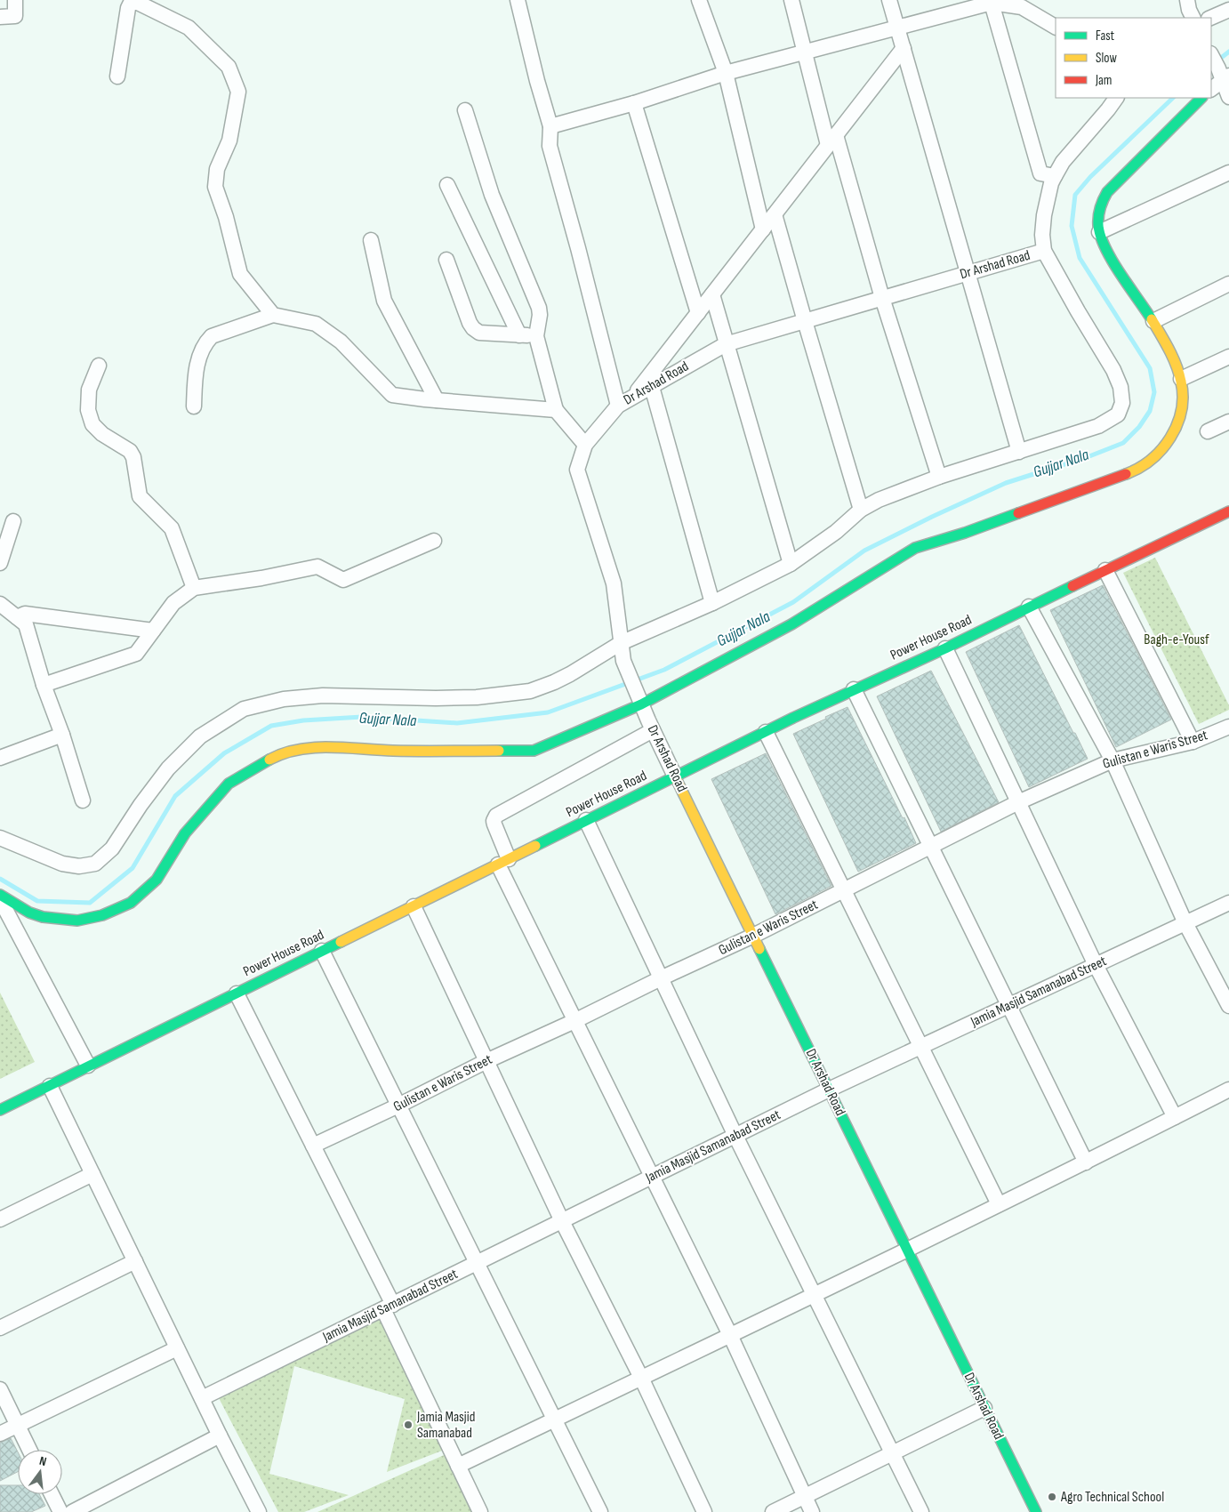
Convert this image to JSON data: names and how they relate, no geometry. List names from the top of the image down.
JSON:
{
  "streets": {
    "street": [
      "Dr Arshad Road",
      "Power House Road",
      "Gulistan e Waris Street",
      "Jamia Masjid Samanabad Street"
    ]
  },
  "crossings": [
    ["Dr Arshad Road", "Power House Road"],
    ["Dr Arshad Road", "Gulistan e Waris Street"],
    ["Dr Arshad Road", "Jamia Masjid Samanabad Street"]
  ],
  "water": ["Gujjar Nala"],
  "parks": ["Bagh-e-Yousf"],
  "places": ["Jamia Masjid Samanabad", "Agro Technical School"],
  "legend": ["Fast", "Slow", "Jam"],
  "north": "top"
}
